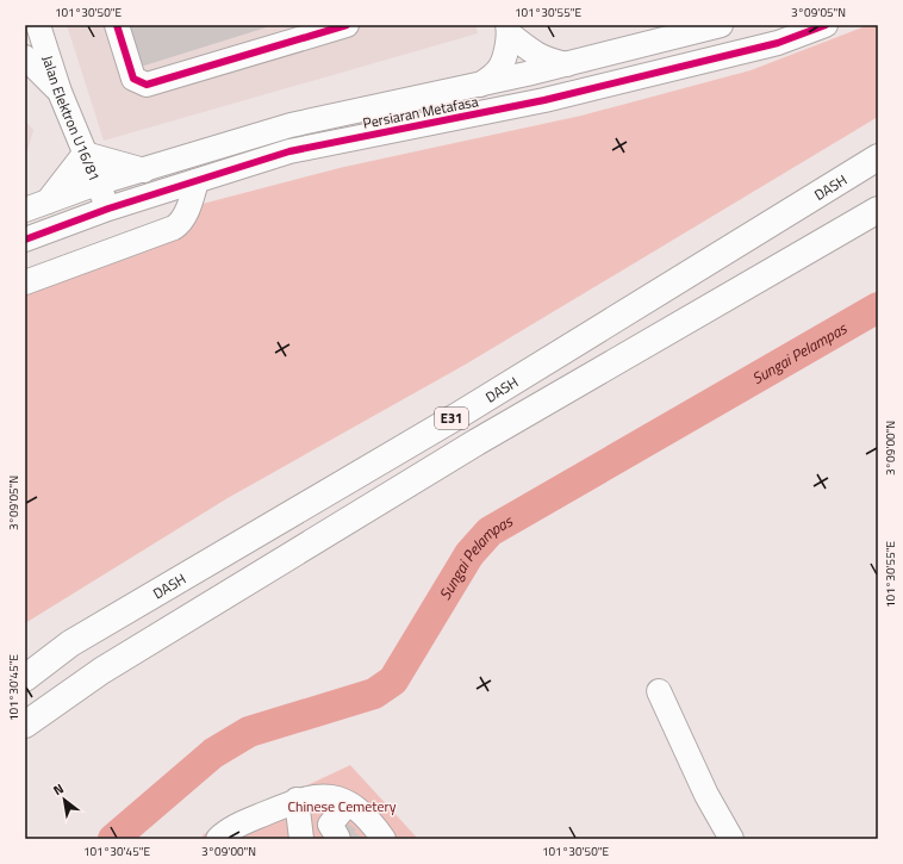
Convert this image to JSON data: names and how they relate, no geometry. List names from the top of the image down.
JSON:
{
  "streets": {
    "highway": ["DASH", "E31"],
    "street": ["Persiaran Metafasa", "Jalan Elektron U16/81"]
  },
  "crossings": [
    ["Persiaran Metafasa", "Jalan Elektron U16/81"]
  ],
  "water": ["Sungai Pelampas"],
  "parks": ["Chinese Cemetery"],
  "north": "top left",
  "coordinates": [
    "101°30'50\"E",
    "101°30'55\"E",
    "3°09'05\"N",
    "3°09'00\"N",
    "101°30'45\"E"
  ]
}
